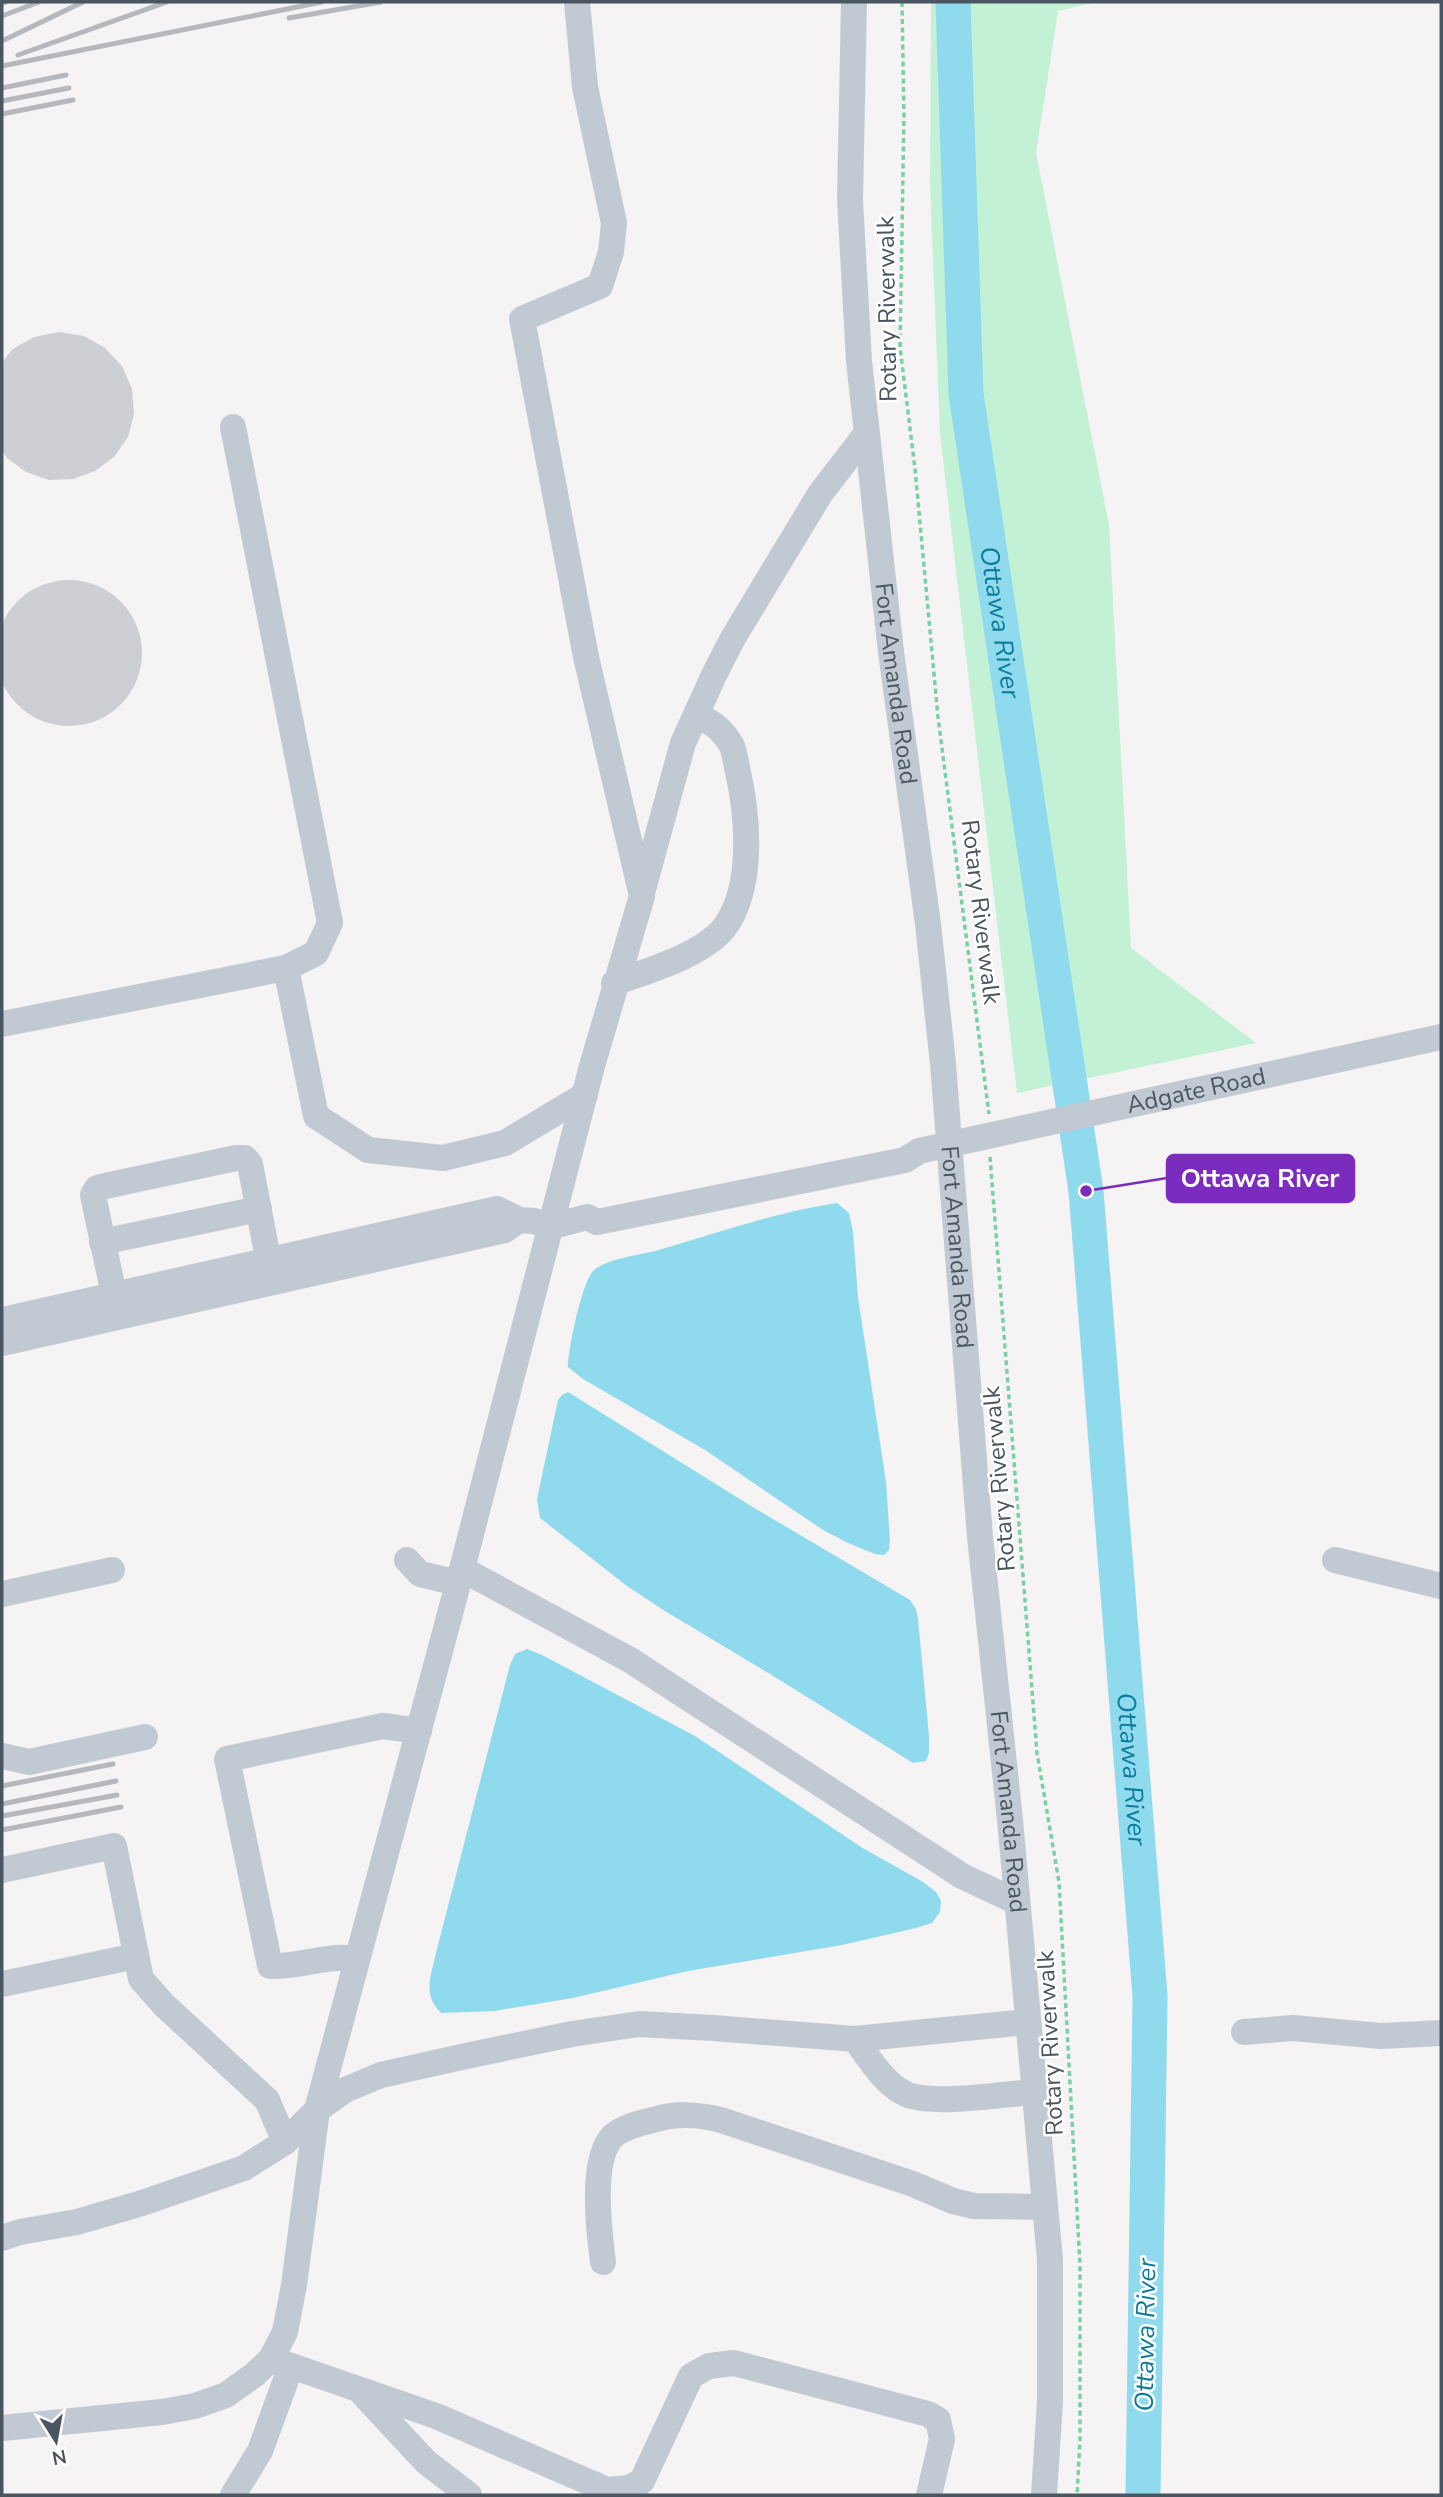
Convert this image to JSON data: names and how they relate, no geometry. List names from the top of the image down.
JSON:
{
  "streets": {
    "street": ["Fort Amanda Road", "Adgate Road"],
    "path": ["Rotary Riverwalk"]
  },
  "crossings": [
    ["Rotary Riverwalk", "Adgate Road"],
    ["Fort Amanda Road", "Adgate Road"]
  ],
  "water": ["Ottawa River"],
  "places": ["Ottawa River"],
  "north": "bottom"
}
